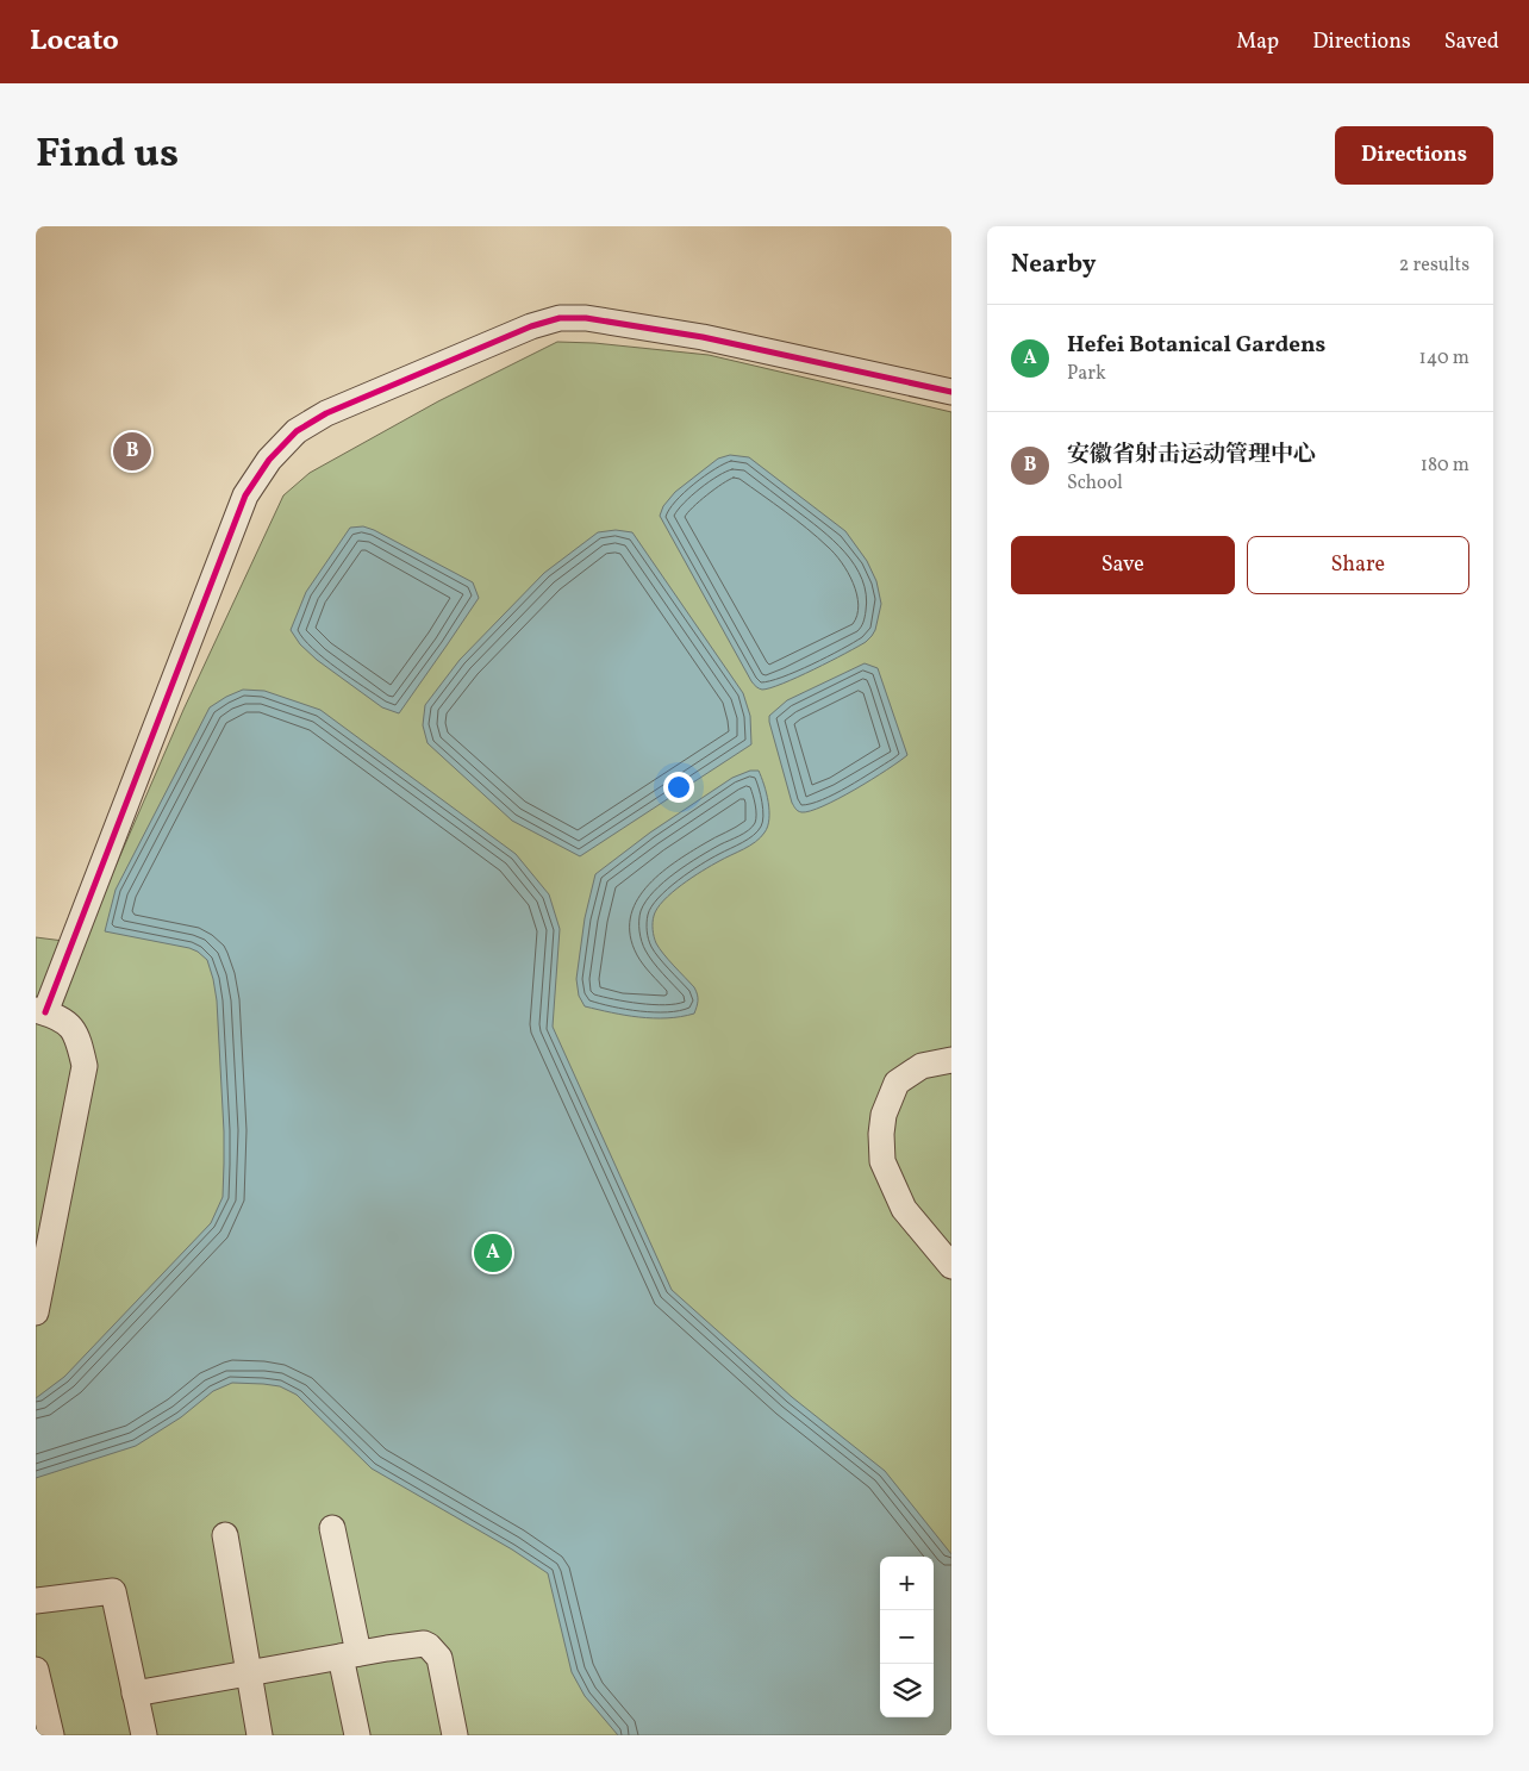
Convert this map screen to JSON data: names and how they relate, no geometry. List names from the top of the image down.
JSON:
{
  "page": {
    "header": "Locato",
    "nav": ["Map", "Directions", "Saved"],
    "title": "Find us",
    "buttons": [
      "Directions",
      ["Save", "Share"]
    ],
    "heading": ["Nearby", "2 results"],
    "list": [
      {
        "mark": "A",
        "name": "Hefei Botanical Gardens",
        "note": "Park",
        "value": "140 m"
      },
      {
        "mark": "B",
        "name": "安徽省射击运动管理中心",
        "note": "School",
        "value": "180 m"
      }
    ],
    "pins": ["B", "A"],
    "map_buttons": ["+", "−"]
  }
}
